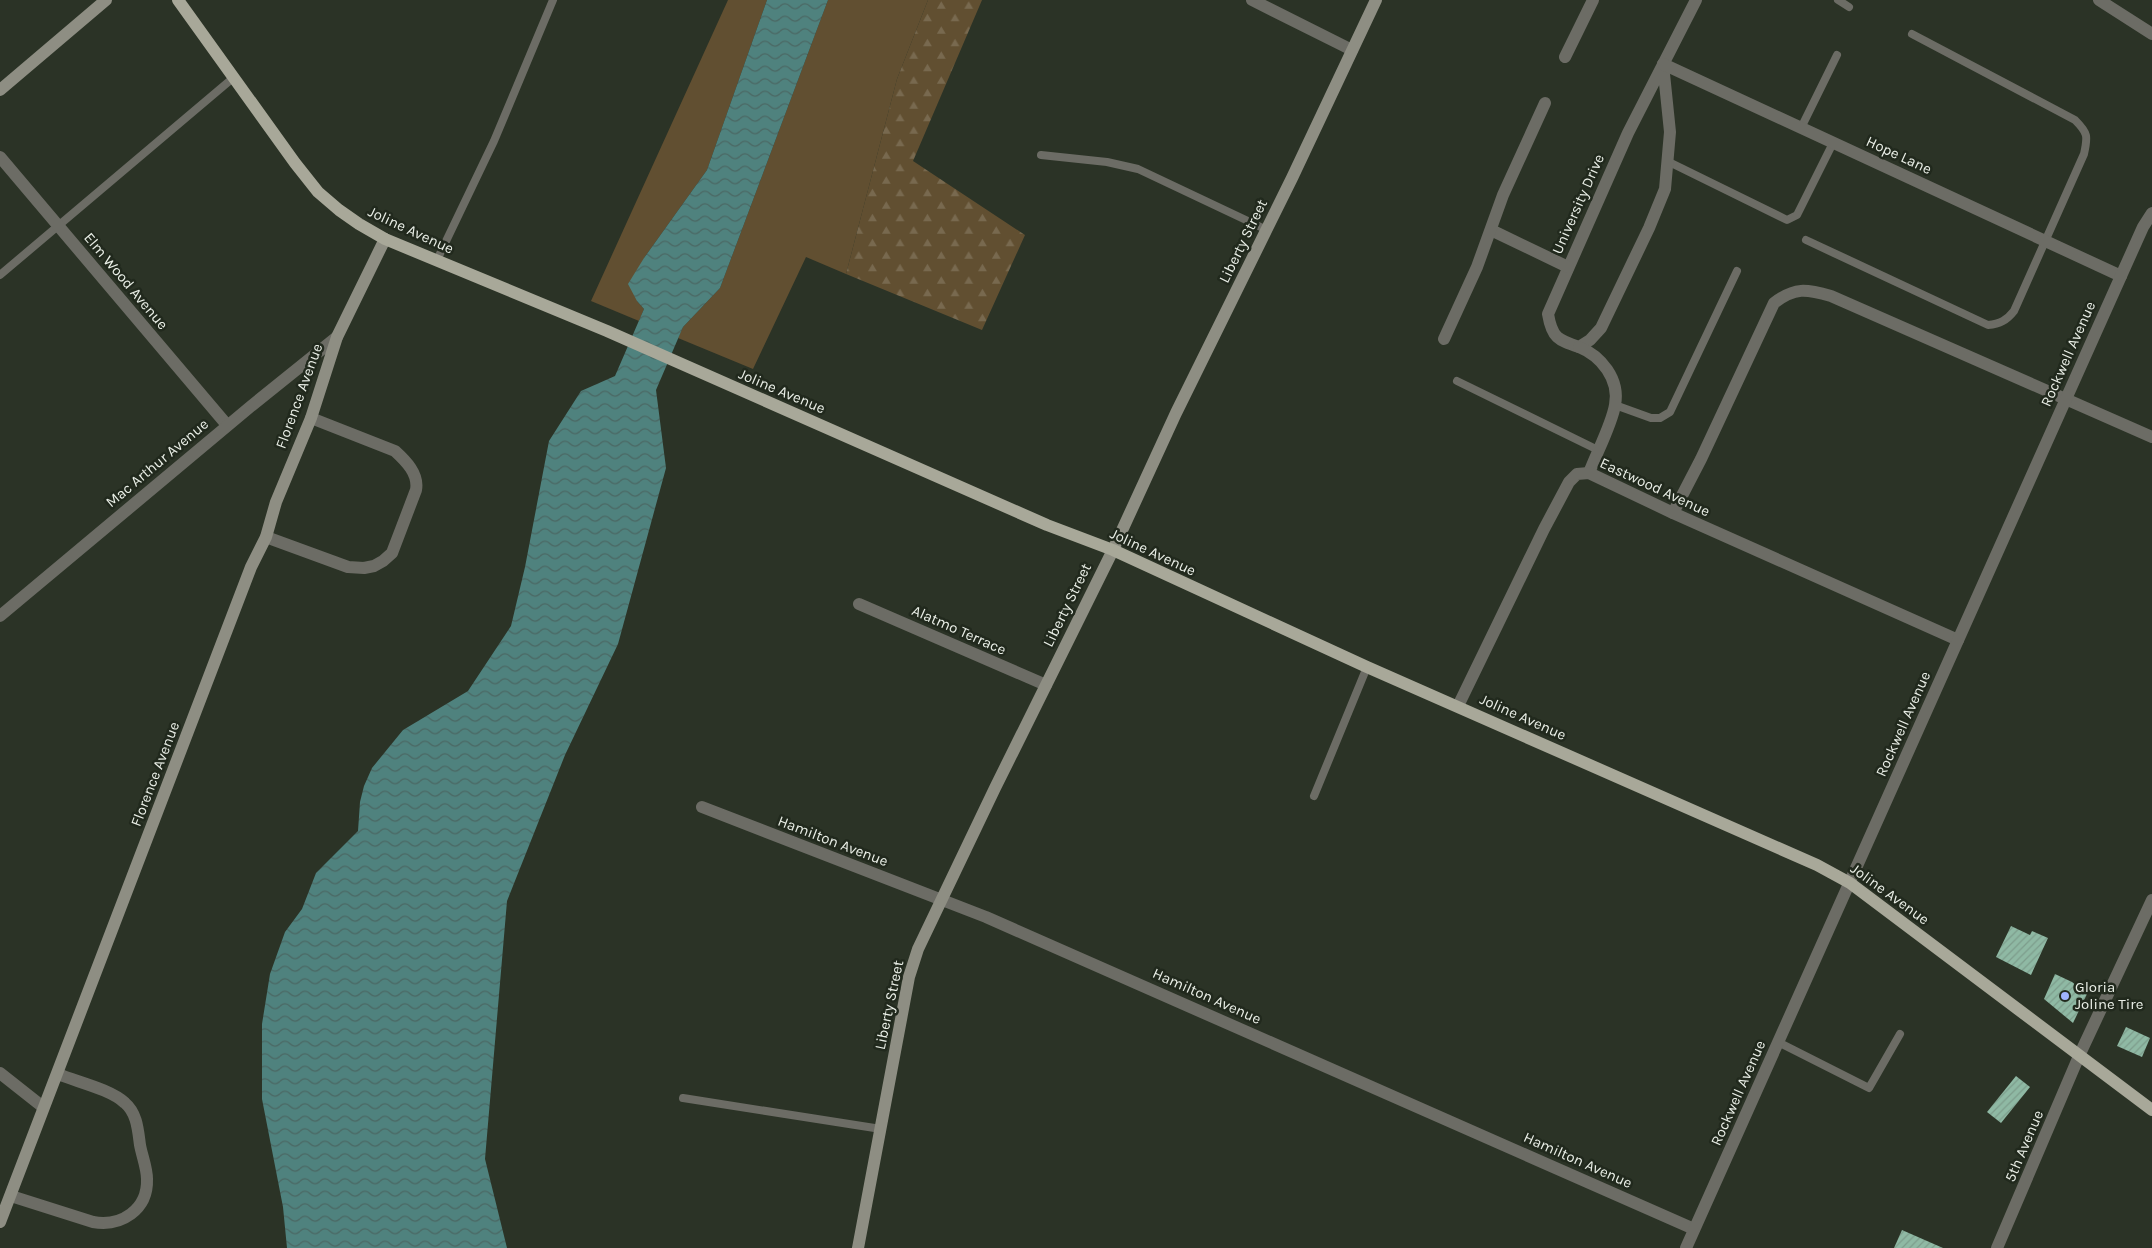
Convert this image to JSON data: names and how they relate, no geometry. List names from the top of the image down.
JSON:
{
  "streets": {
    "main road": ["Joline Avenue"],
    "street": [
      "Hope Lane",
      "University Drive",
      "Liberty Street",
      "Elm Wood Avenue",
      "Rockwell Avenue",
      "Florence Avenue",
      "Mac Arthur Avenue",
      "Eastwood Avenue",
      "Alatmo Terrace",
      "Hamilton Avenue",
      "5th Avenue"
    ]
  },
  "crossings": [
    ["Hope Lane", "University Drive"],
    ["Hope Lane", "Rockwell Avenue"],
    ["Joline Avenue", "Liberty Street"],
    ["Joline Avenue", "Rockwell Avenue"],
    ["Joline Avenue", "Florence Avenue"],
    ["Joline Avenue", "Eastwood Avenue"],
    ["Joline Avenue", "5th Avenue"],
    ["Liberty Street", "Alatmo Terrace"],
    ["Liberty Street", "Hamilton Avenue"],
    ["Elm Wood Avenue", "Mac Arthur Avenue"],
    ["Rockwell Avenue", "Eastwood Avenue"],
    ["Rockwell Avenue", "Hamilton Avenue"],
    ["Florence Avenue", "Mac Arthur Avenue"]
  ],
  "places": ["Gloria Joline Tire"]
}
